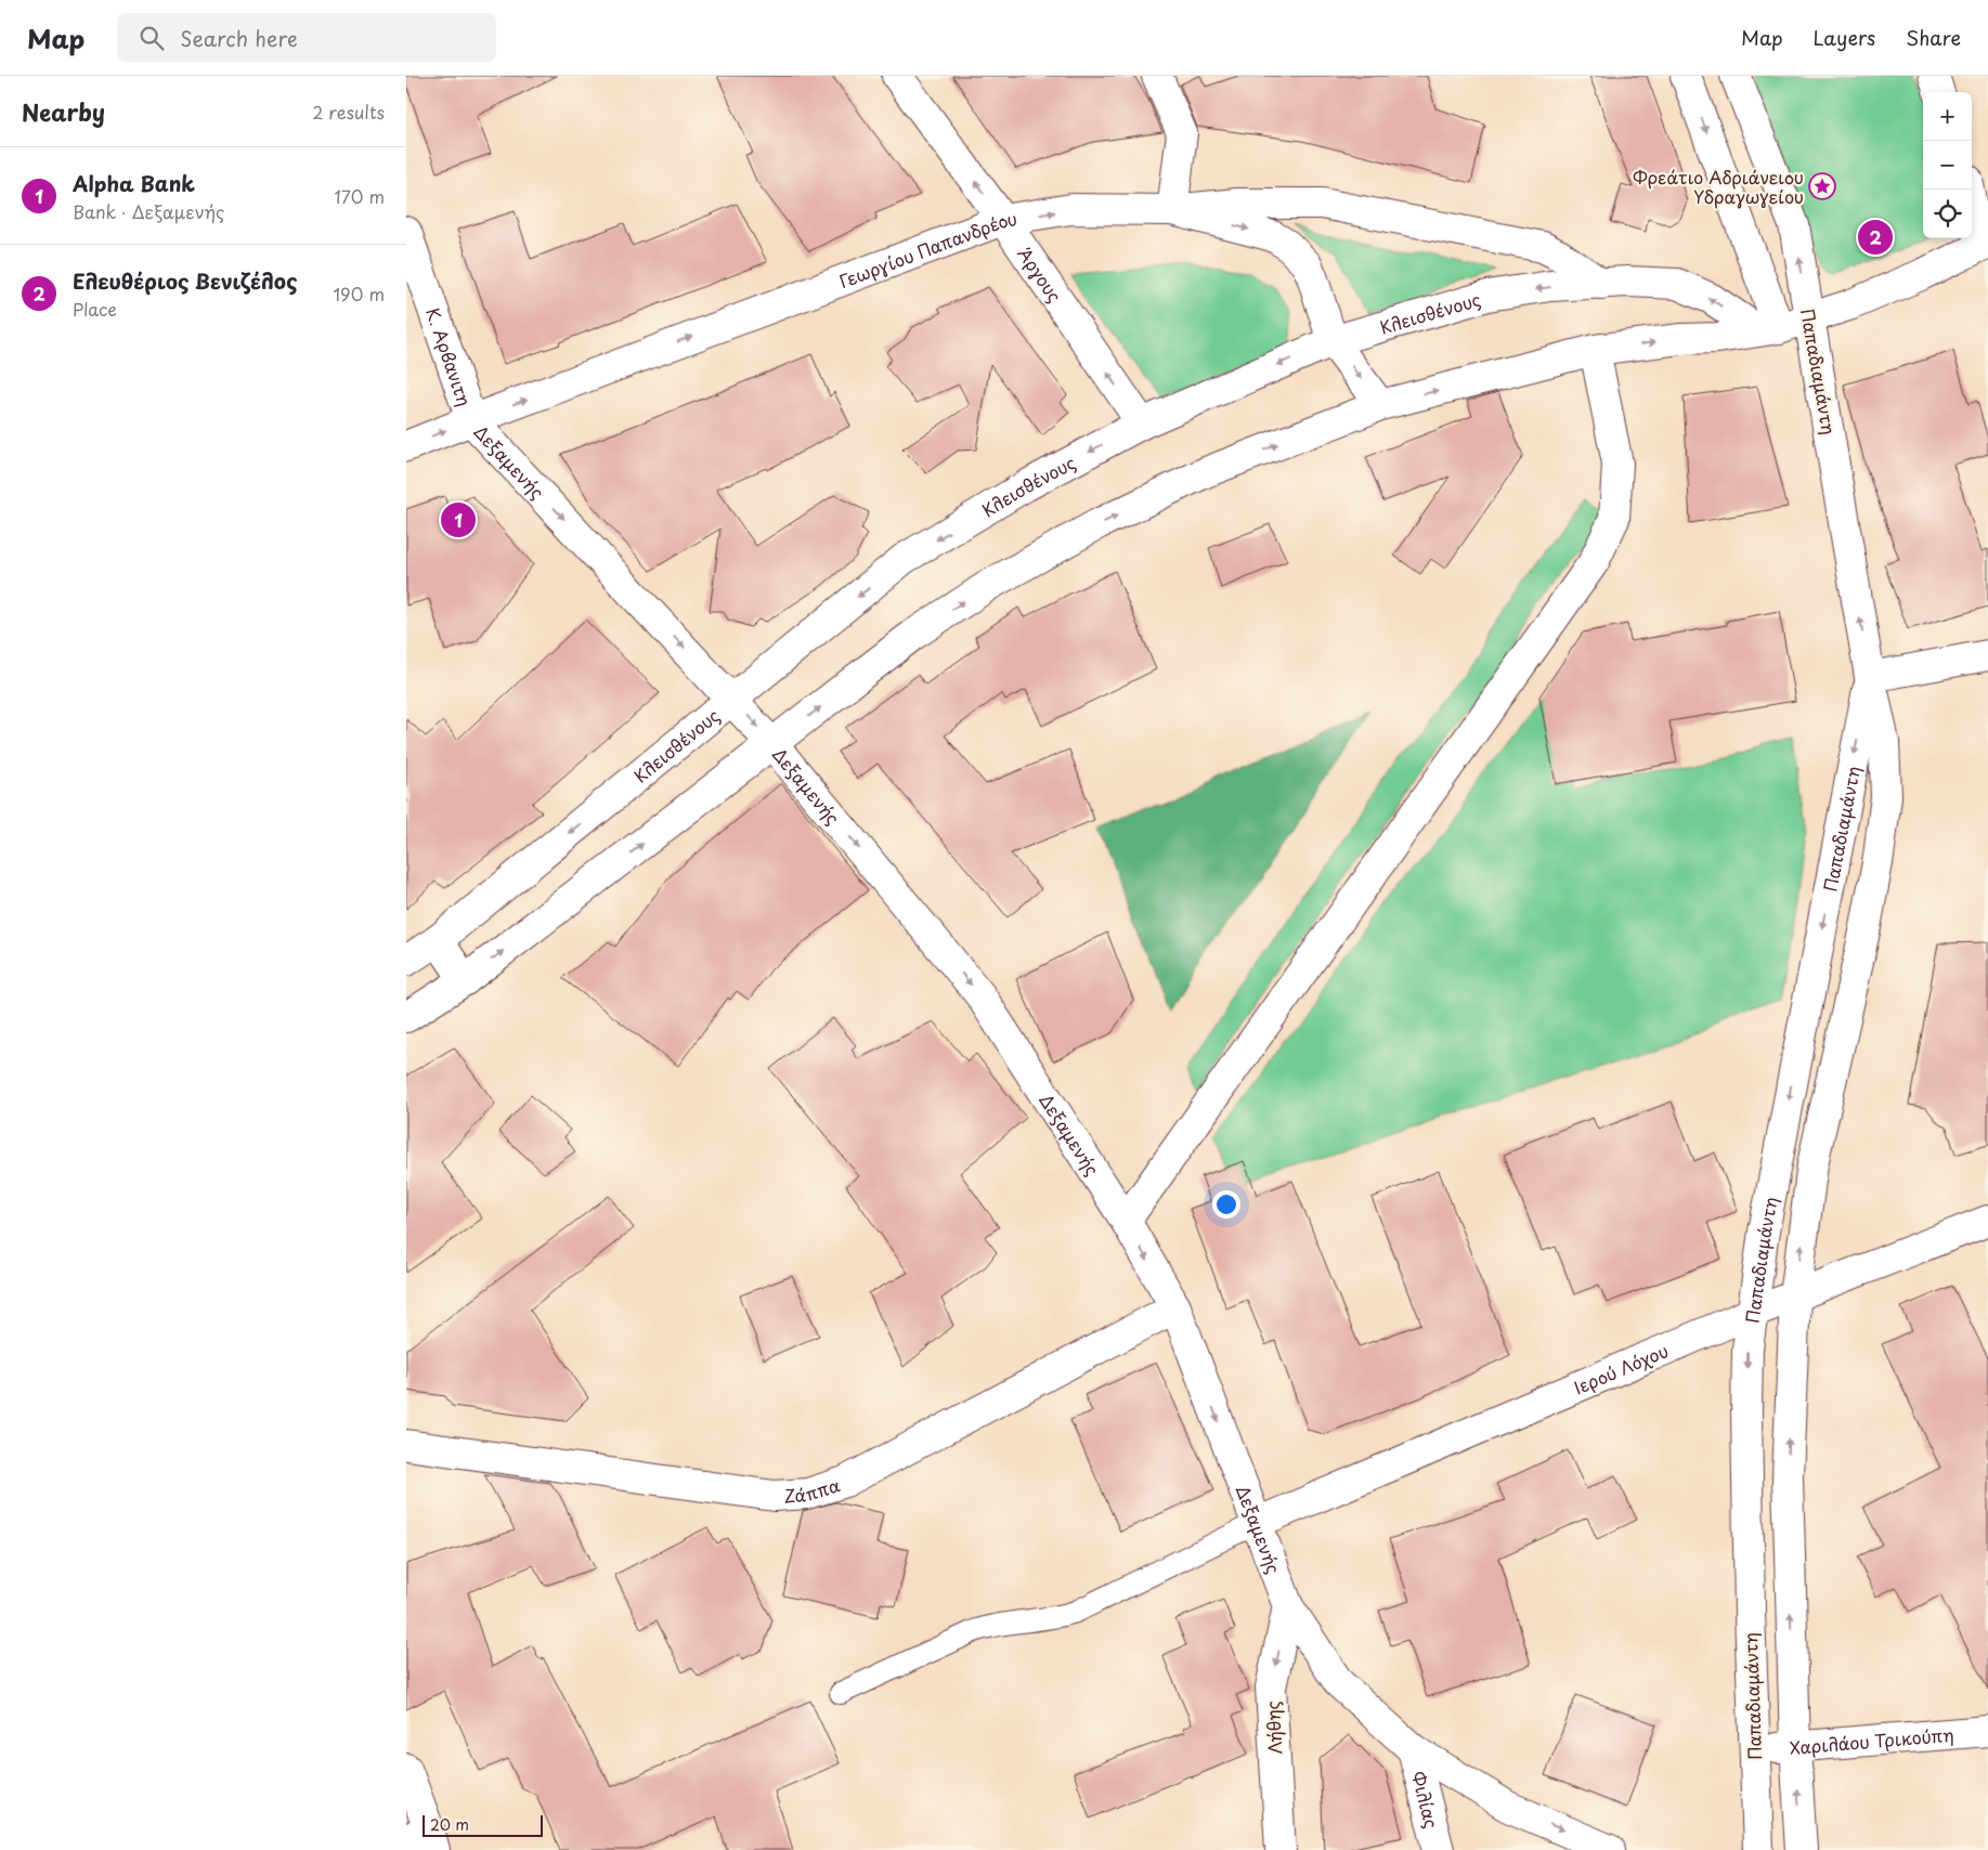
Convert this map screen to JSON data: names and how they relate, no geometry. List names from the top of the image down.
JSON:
{
  "streets": {
    "street": [
      "Γεωργίου Παπανδρέου",
      "Άργους",
      "Κλεισθένους",
      "Κ. Αρβανιτη",
      "Παπαδιαμάντη",
      "Δεξαμενής",
      "Ιερού Λόχου",
      "Ζάππα",
      "Λήθης",
      "Χαριλάου Τρικούπη",
      "Φιλίας"
    ]
  },
  "crossings": [
    ["Γεωργίου Παπανδρέου", "Άργους"],
    ["Γεωργίου Παπανδρέου", "Κλεισθένους"],
    ["Γεωργίου Παπανδρέου", "Κ. Αρβανιτη"],
    ["Γεωργίου Παπανδρέου", "Δεξαμενής"],
    ["Άργους", "Κλεισθένους"],
    ["Κλεισθένους", "Παπαδιαμάντη"],
    ["Κλεισθένους", "Δεξαμενής"],
    ["Κ. Αρβανιτη", "Δεξαμενής"],
    ["Παπαδιαμάντη", "Ιερού Λόχου"],
    ["Παπαδιαμάντη", "Χαριλάου Τρικούπη"],
    ["Δεξαμενής", "Ιερού Λόχου"],
    ["Δεξαμενής", "Ζάππα"],
    ["Δεξαμενής", "Λήθης"],
    ["Δεξαμενής", "Φιλίας"]
  ],
  "one_way": ["Άργους", "Δεξαμενής", "Λήθης"],
  "places": {
    "place": ["Φρεάτιο Αδριάνειου Υδραγωγείου"]
  },
  "scale_bar": "20 m",
  "page": {
    "header": "Map",
    "search": "Search here",
    "nav": ["Map", "Layers", "Share"],
    "heading": ["Nearby", "2 results"],
    "map_buttons": ["+", "−"],
    "list": [
      {
        "mark": "1",
        "name": "Alpha Bank",
        "note": "Bank · Δεξαμενής",
        "value": "170 m"
      },
      {
        "mark": "2",
        "name": "Ελευθέριος Βενιζέλος",
        "note": "Place",
        "value": "190 m"
      }
    ],
    "pins": ["2", "1"],
    "scale": "20 m"
  }
}
